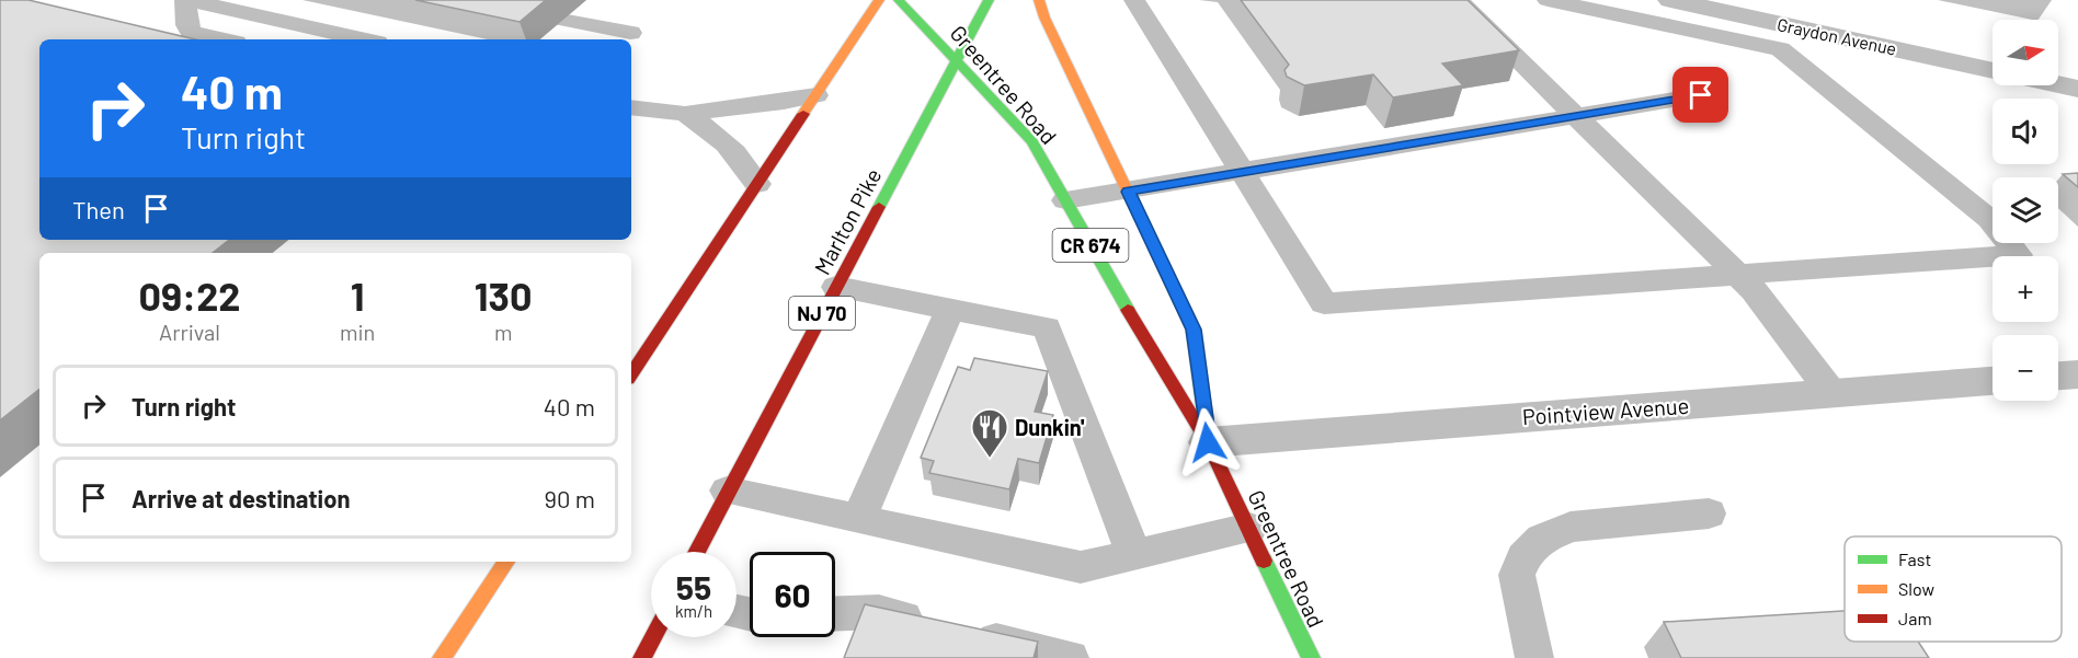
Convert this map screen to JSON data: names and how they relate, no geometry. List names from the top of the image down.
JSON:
{
  "streets": {
    "main road": [
      "Greentree Road",
      "Marlton Pike",
      "CR 674",
      "NJ 70"
    ],
    "street": ["Graydon Avenue", "Pointview Avenue"]
  },
  "crossings": [
    ["Greentree Road", "Marlton Pike"],
    ["Greentree Road", "Pointview Avenue"]
  ],
  "places": {
    "restaurant": ["Dunkin'"]
  },
  "legend": ["Fast", "Slow", "Jam"],
  "north": "right",
  "page": {
    "map_buttons": ["+", "−"],
    "turn": ["40 m", "Turn right"],
    "then": "Then",
    "eta": [
      "09:22",
      "Arrival",
      "1",
      "min",
      "130",
      "m"
    ],
    "list": [
      {
        "name": "Turn right",
        "value": "40 m"
      },
      {
        "name": "Arrive at destination",
        "value": "90 m"
      }
    ],
    "speed": "55 km/h",
    "limit": "60"
  }
}
